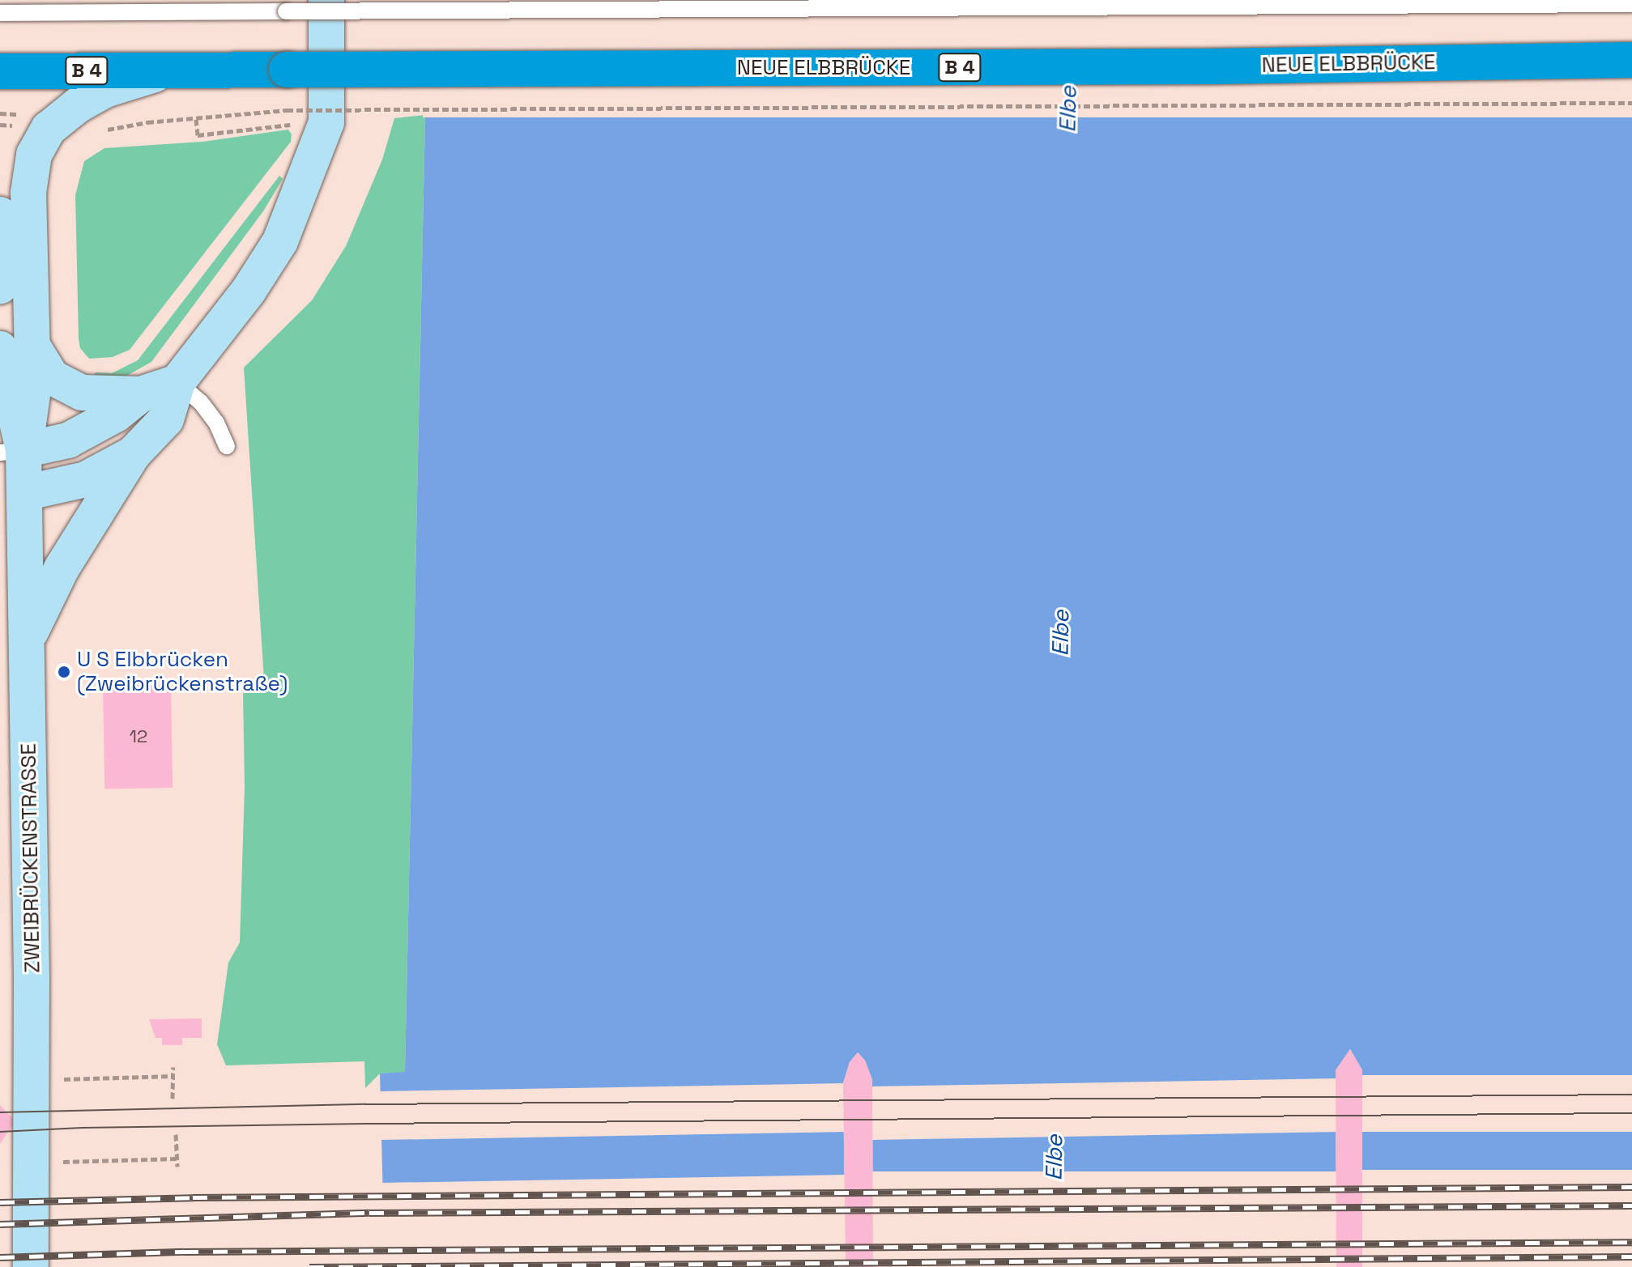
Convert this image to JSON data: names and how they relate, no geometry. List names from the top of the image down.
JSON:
{
  "streets": {
    "highway": ["NEUE ELBBRÜCKE", "B 4"],
    "main road": ["ZWEIBRÜCKENSTRASSE"]
  },
  "crossings": [
    ["NEUE ELBBRÜCKE", "B 4"],
    ["NEUE ELBBRÜCKE", "ZWEIBRÜCKENSTRASSE"],
    ["B 4", "ZWEIBRÜCKENSTRASSE"]
  ],
  "water": ["Elbe"],
  "places": ["U S Elbbrücken (Zweibrückenstraße)"],
  "house_numbers": ["12"]
}
